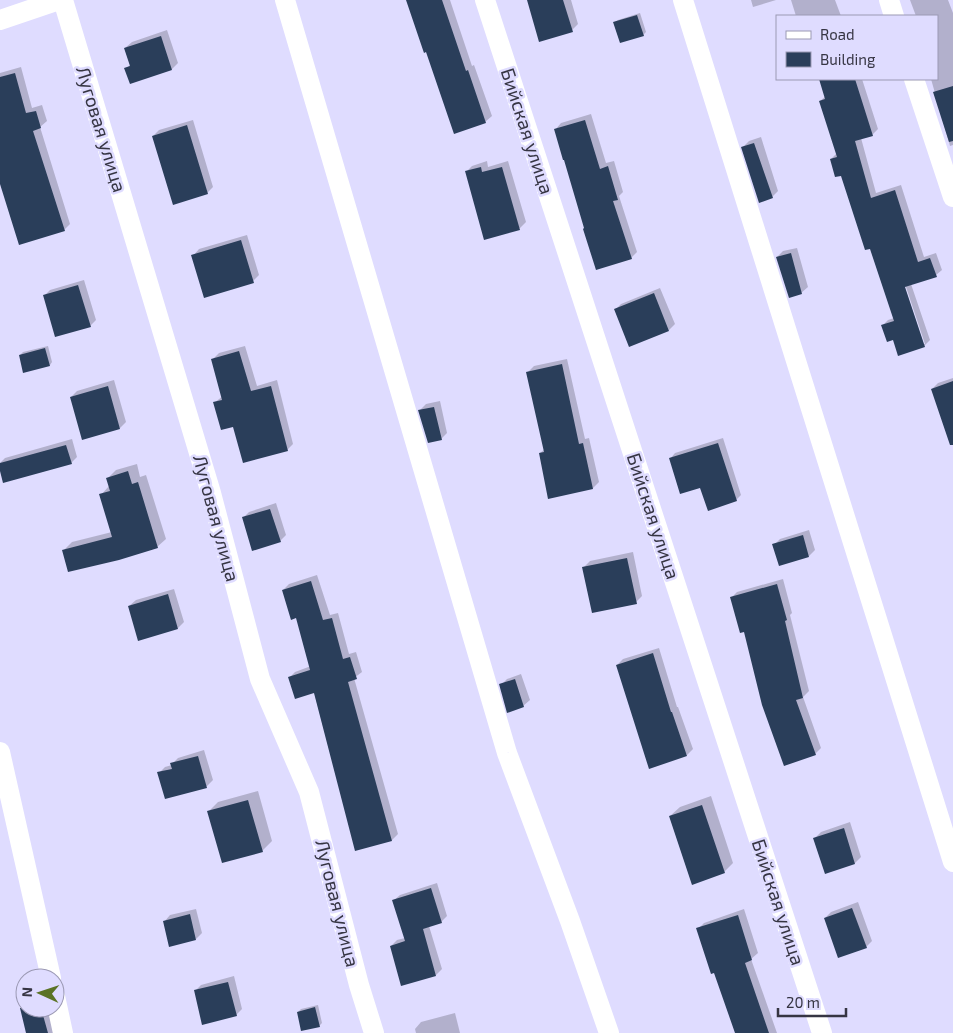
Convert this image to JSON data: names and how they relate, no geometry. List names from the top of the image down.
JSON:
{
  "streets": {
    "street": ["Луговая улица", "Бийская улица"]
  },
  "legend": ["Road", "Building"],
  "scale_bar": "20 m",
  "north": "left"
}
